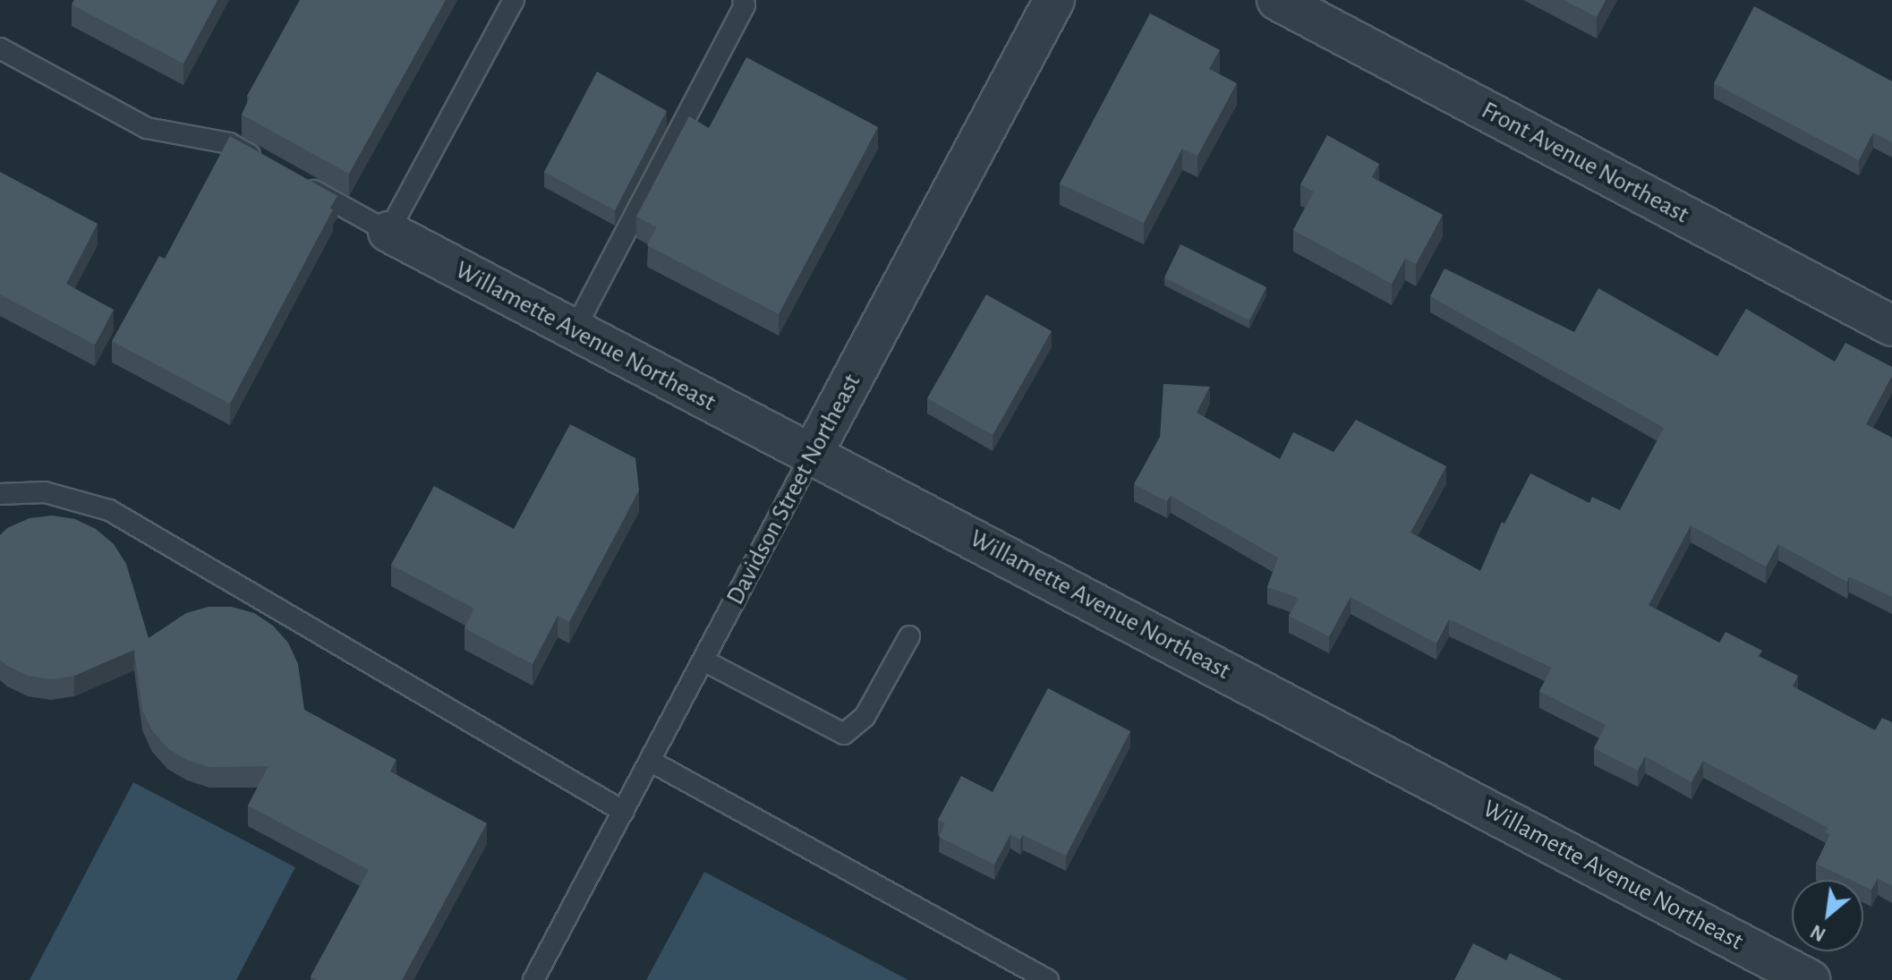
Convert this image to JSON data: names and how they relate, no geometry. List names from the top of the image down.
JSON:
{
  "streets": {
    "street": ["Front Avenue Northeast", "Willamette Avenue Northeast", "Davidson Street Northeast"]
  },
  "crossings": [
    ["Willamette Avenue Northeast", "Davidson Street Northeast"]
  ],
  "north": "bottom left"
}
